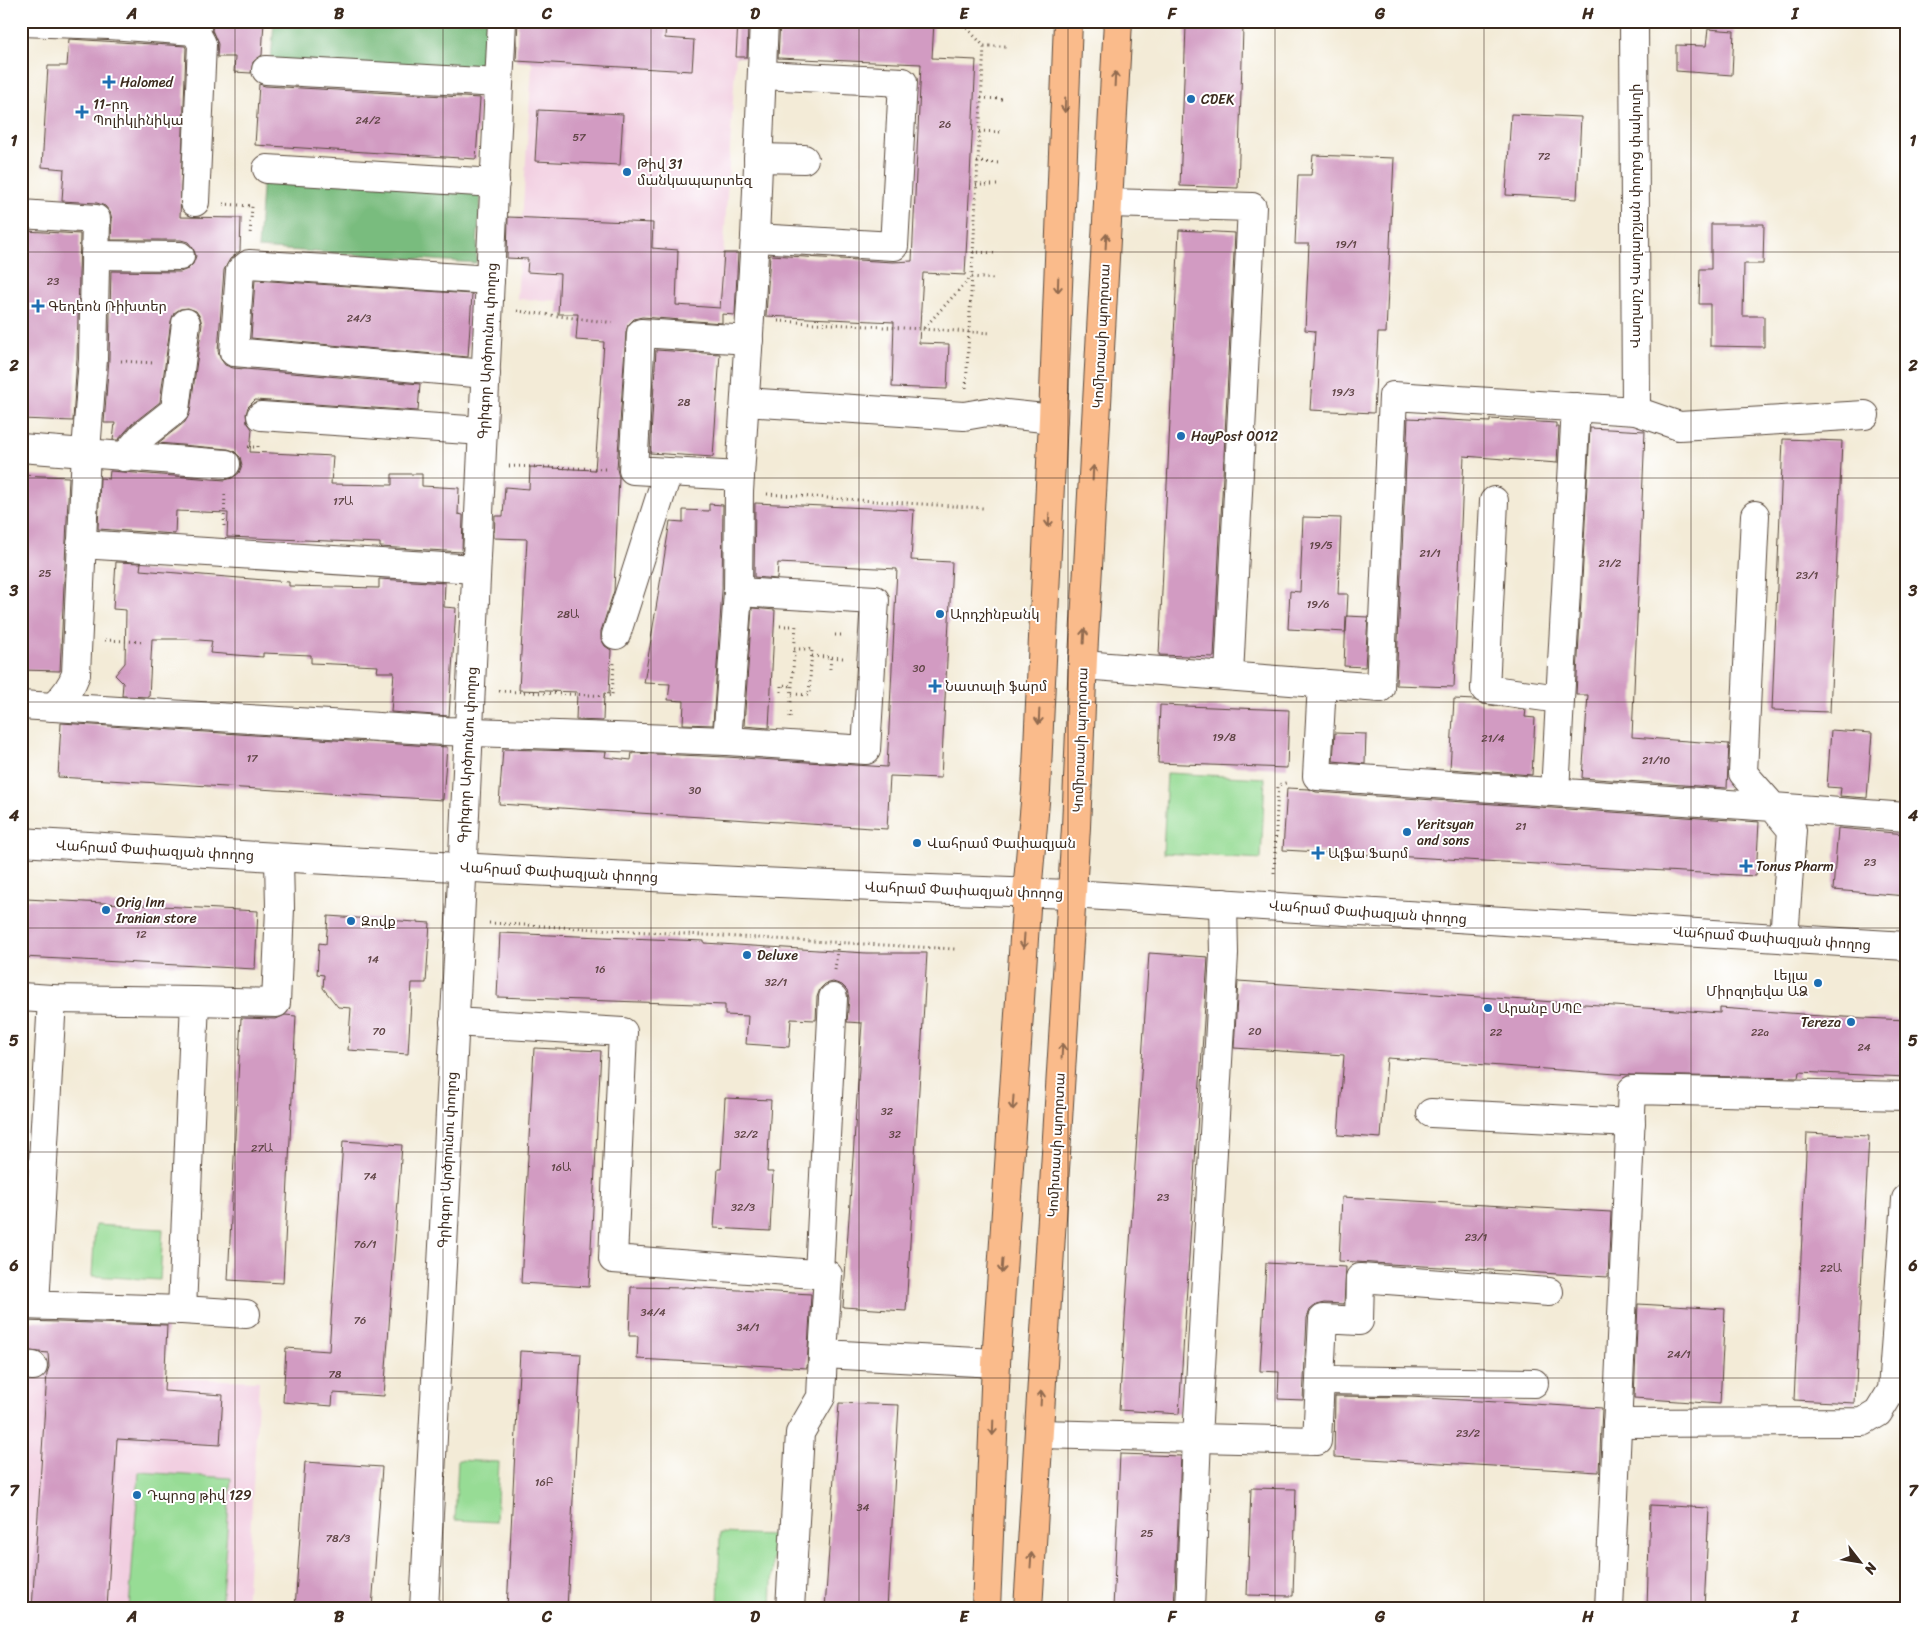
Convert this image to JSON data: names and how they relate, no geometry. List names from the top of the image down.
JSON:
{
  "streets": {
    "main road": ["Կոմիտասի պողոտա"],
    "street": ["Վաղարշ Վաղարշյան փողոց փակուղի", "Գրիգոր Արծրունու փողոց", "Վահրամ Փափազյան փողոց"]
  },
  "crossings": [
    ["Կոմիտասի պողոտա", "Վահրամ Փափազյան փողոց"],
    ["Գրիգոր Արծրունու փողոց", "Վահրամ Փափազյան փողոց"]
  ],
  "places": {
    "health": [
      "Halomed",
      "11-րդ Պոլիկլինիկա",
      "Գեդեոն Ռիխտեր",
      "Նատալի ֆարմ",
      "Ալֆա Ֆարմ",
      "Tonus Pharm"
    ],
    "other": [
      "CDEK",
      "Թիվ 31 մանկապարտեզ",
      "HayPost 0012",
      "Արդշինբանկ",
      "Yeritsyan and sons",
      "Վահրամ Փափազյան",
      "Orig Inn Iranian store",
      "Զովք",
      "Deluxe",
      "Լեյլա Միրզոյեվա ԱՁ",
      "Արանբ ՍՊԸ",
      "Tereza",
      "Դպրոց թիվ 129"
    ]
  },
  "house_numbers": [
    "24/2",
    "26",
    "57",
    "72",
    "19/1",
    "23",
    "24/3",
    "19/3",
    "28",
    "17Ա",
    "19/5",
    "21/1",
    "21/2",
    "25",
    "23/1",
    "19/6",
    "28Ա",
    "30",
    "19/8",
    "21/4",
    "17",
    "21/10",
    "30",
    "21",
    "23",
    "12",
    "14",
    "16",
    "32/1",
    "70",
    "20",
    "22",
    "22a",
    "24",
    "32",
    "32/2",
    "32",
    "27Ա",
    "16Ա",
    "74",
    "23",
    "32/3",
    "23/1",
    "76/1",
    "22Ա",
    "34/4",
    "76",
    "34/1",
    "24/1",
    "78",
    "23/2",
    "16Բ",
    "34",
    "25",
    "78/3"
  ],
  "north": "bottom right",
  "grid": {
    "columns": [
      "A",
      "B",
      "C",
      "D",
      "E",
      "F",
      "G",
      "H",
      "I"
    ],
    "rows": [
      "1",
      "2",
      "3",
      "4",
      "5",
      "6",
      "7"
    ]
  }
}
